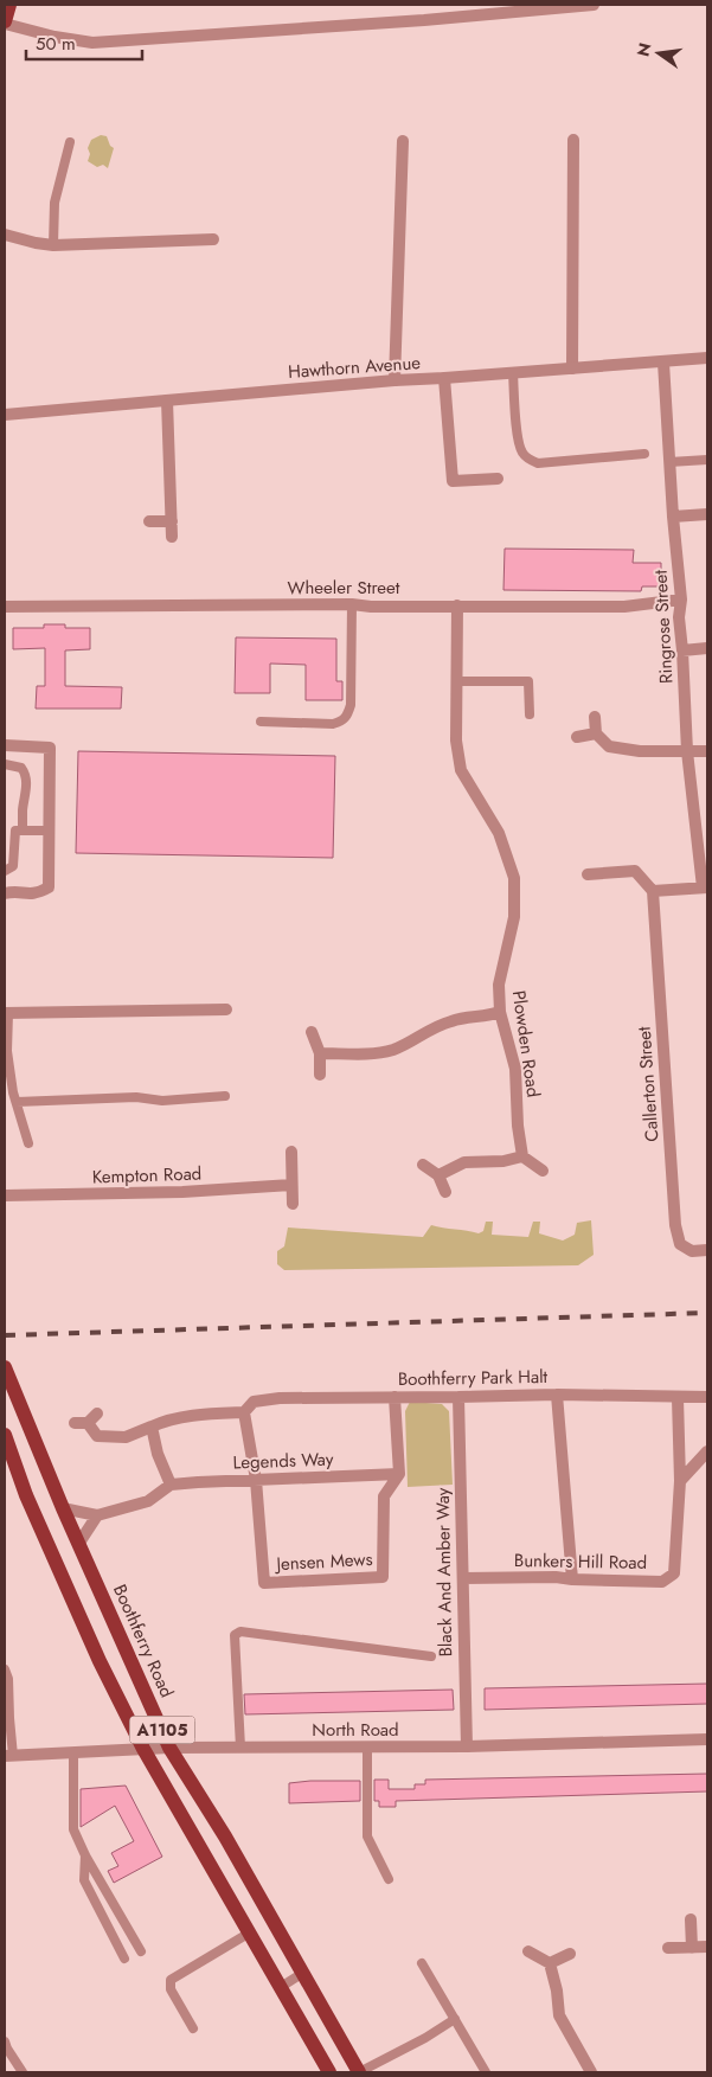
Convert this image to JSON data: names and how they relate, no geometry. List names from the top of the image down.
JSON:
{
  "streets": {
    "main road": ["Boothferry Road", "A1105"],
    "street": [
      "Hawthorn Avenue",
      "Wheeler Street",
      "Ringrose Street",
      "Plowden Road",
      "Callerton Street",
      "Kempton Road",
      "Boothferry Park Halt",
      "Legends Way",
      "Jensen Mews",
      "Bunkers Hill Road",
      "Black And Amber Way",
      "North Road"
    ]
  },
  "crossings": [
    ["Hawthorn Avenue", "Ringrose Street"],
    ["Wheeler Street", "Ringrose Street"],
    ["Wheeler Street", "Plowden Road"],
    ["Boothferry Park Halt", "Bunkers Hill Road"],
    ["Boothferry Park Halt", "Black And Amber Way"],
    ["Legends Way", "Jensen Mews"],
    ["Bunkers Hill Road", "Black And Amber Way"],
    ["Black And Amber Way", "North Road"],
    ["Boothferry Road", "North Road"],
    ["A1105", "North Road"]
  ],
  "scale_bar": "50 m",
  "north": "left"
}
